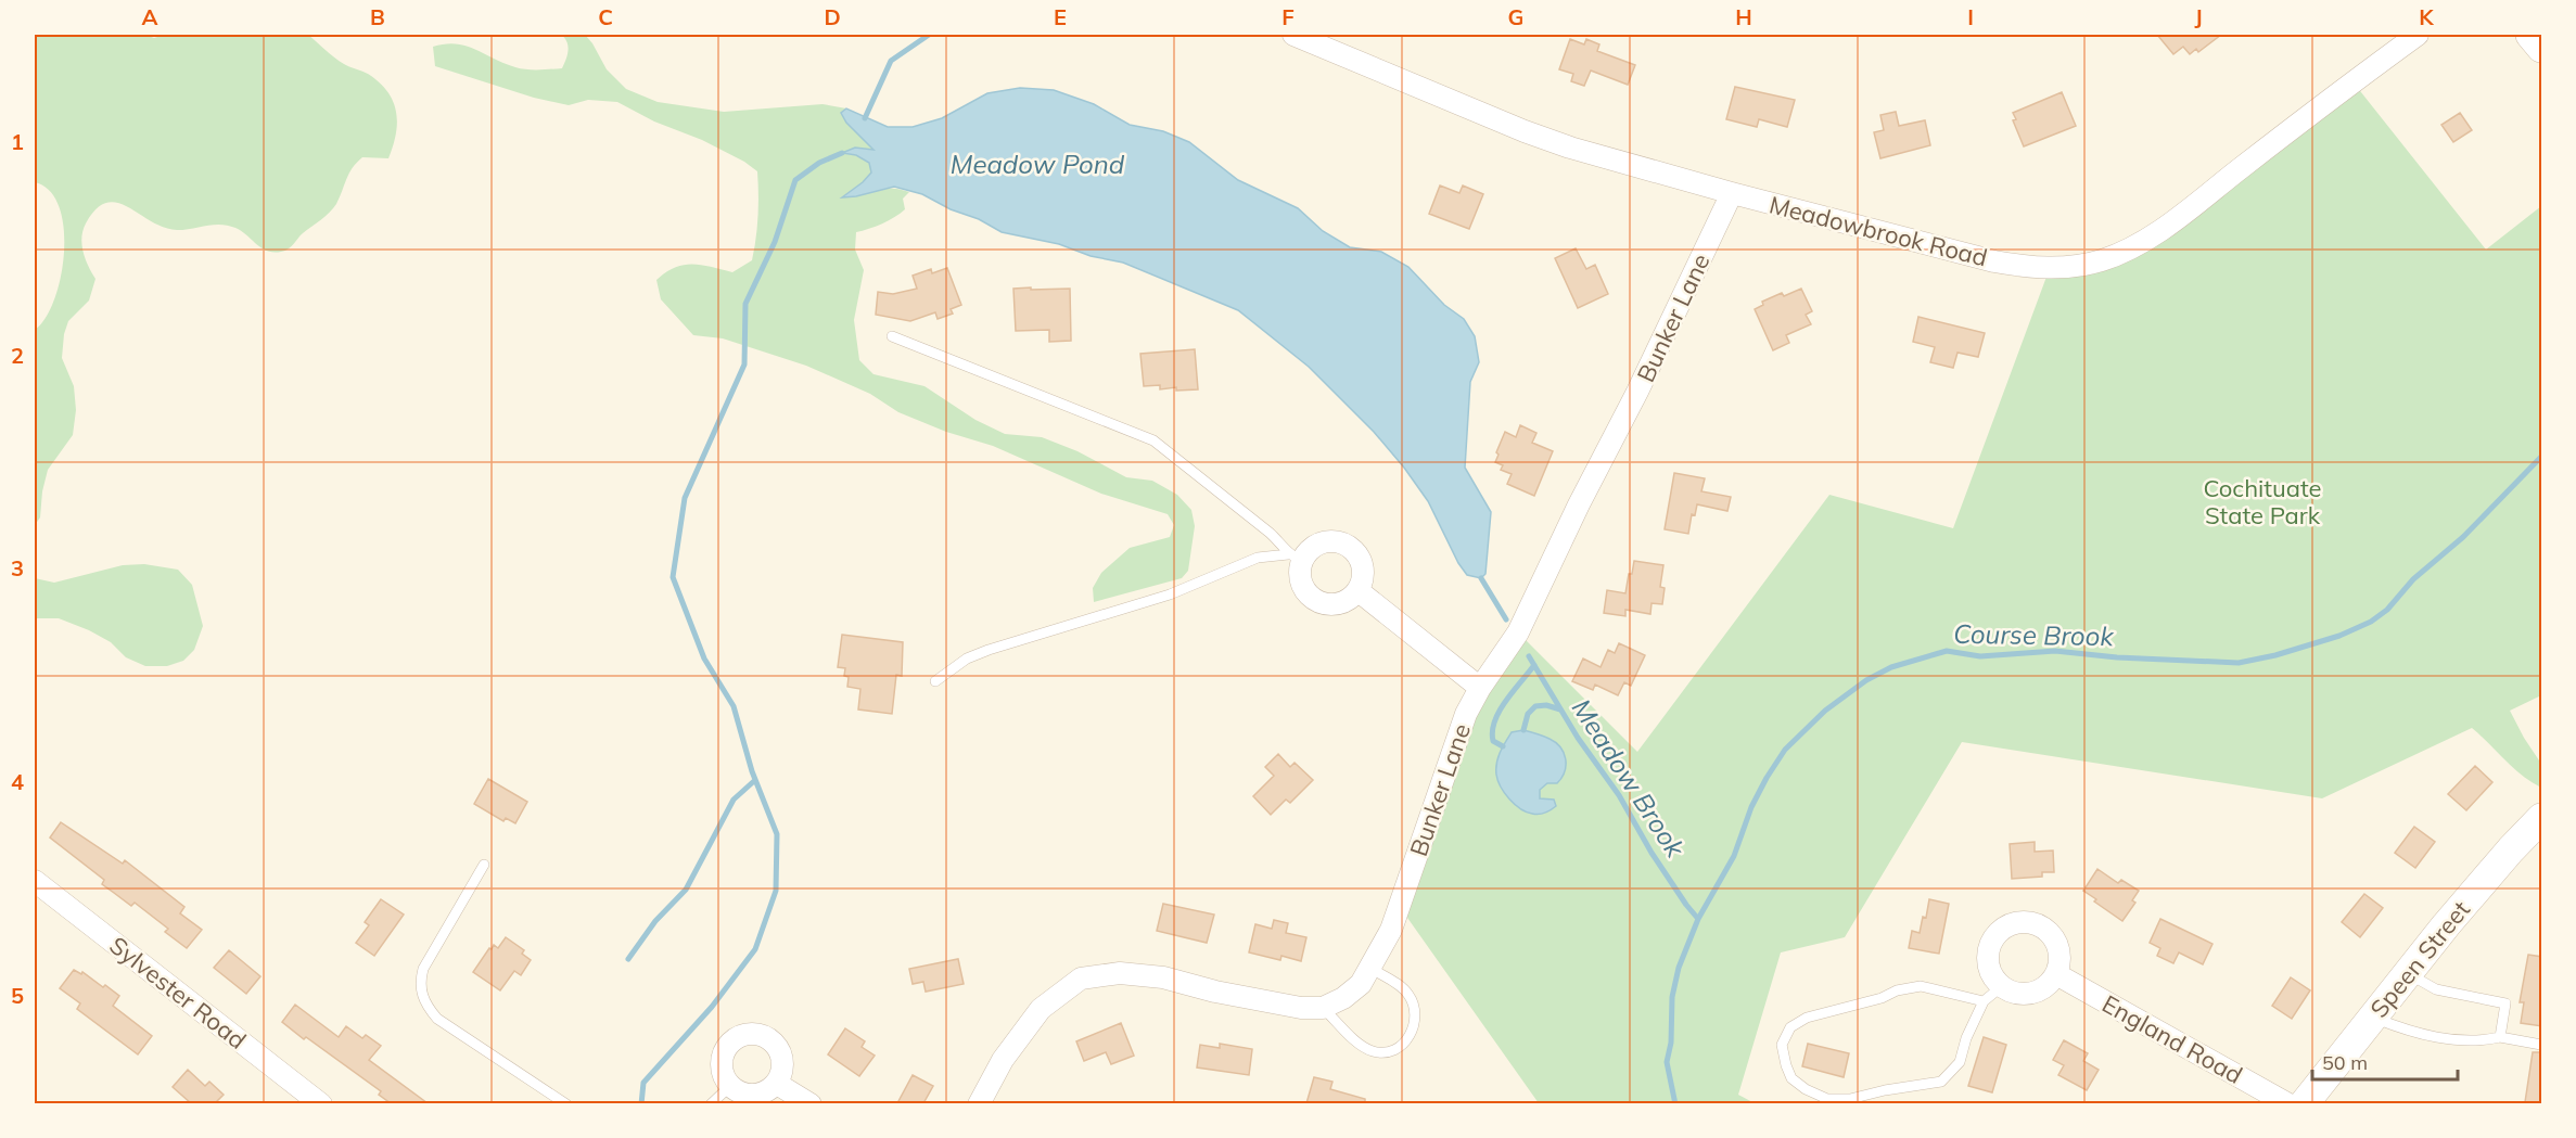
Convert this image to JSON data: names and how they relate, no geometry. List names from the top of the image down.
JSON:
{
  "streets": {
    "street": [
      "Meadowbrook Road",
      "Bunker Lane",
      "Speen Street",
      "Sylvester Road",
      "England Road"
    ]
  },
  "crossings": [
    ["Meadowbrook Road", "Bunker Lane"]
  ],
  "water": ["Meadow Pond", "Course Brook", "Meadow Brook"],
  "parks": ["Cochituate State Park"],
  "scale_bar": "50 m",
  "grid": {
    "columns": [
      "A",
      "B",
      "C",
      "D",
      "E",
      "F",
      "G",
      "H",
      "I",
      "J",
      "K"
    ],
    "rows": [
      "1",
      "2",
      "3",
      "4",
      "5"
    ]
  }
}
